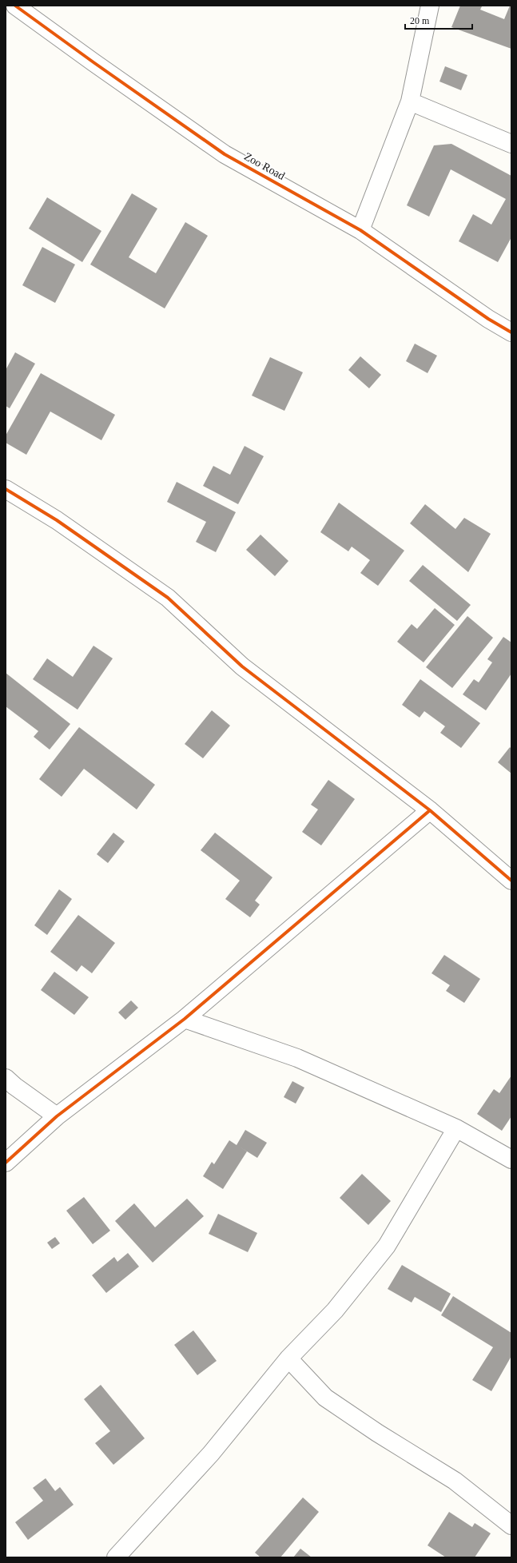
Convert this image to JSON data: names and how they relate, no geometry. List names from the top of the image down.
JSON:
{
  "streets": {
    "street": ["Zoo Road"]
  },
  "scale_bar": "20 m"
}
